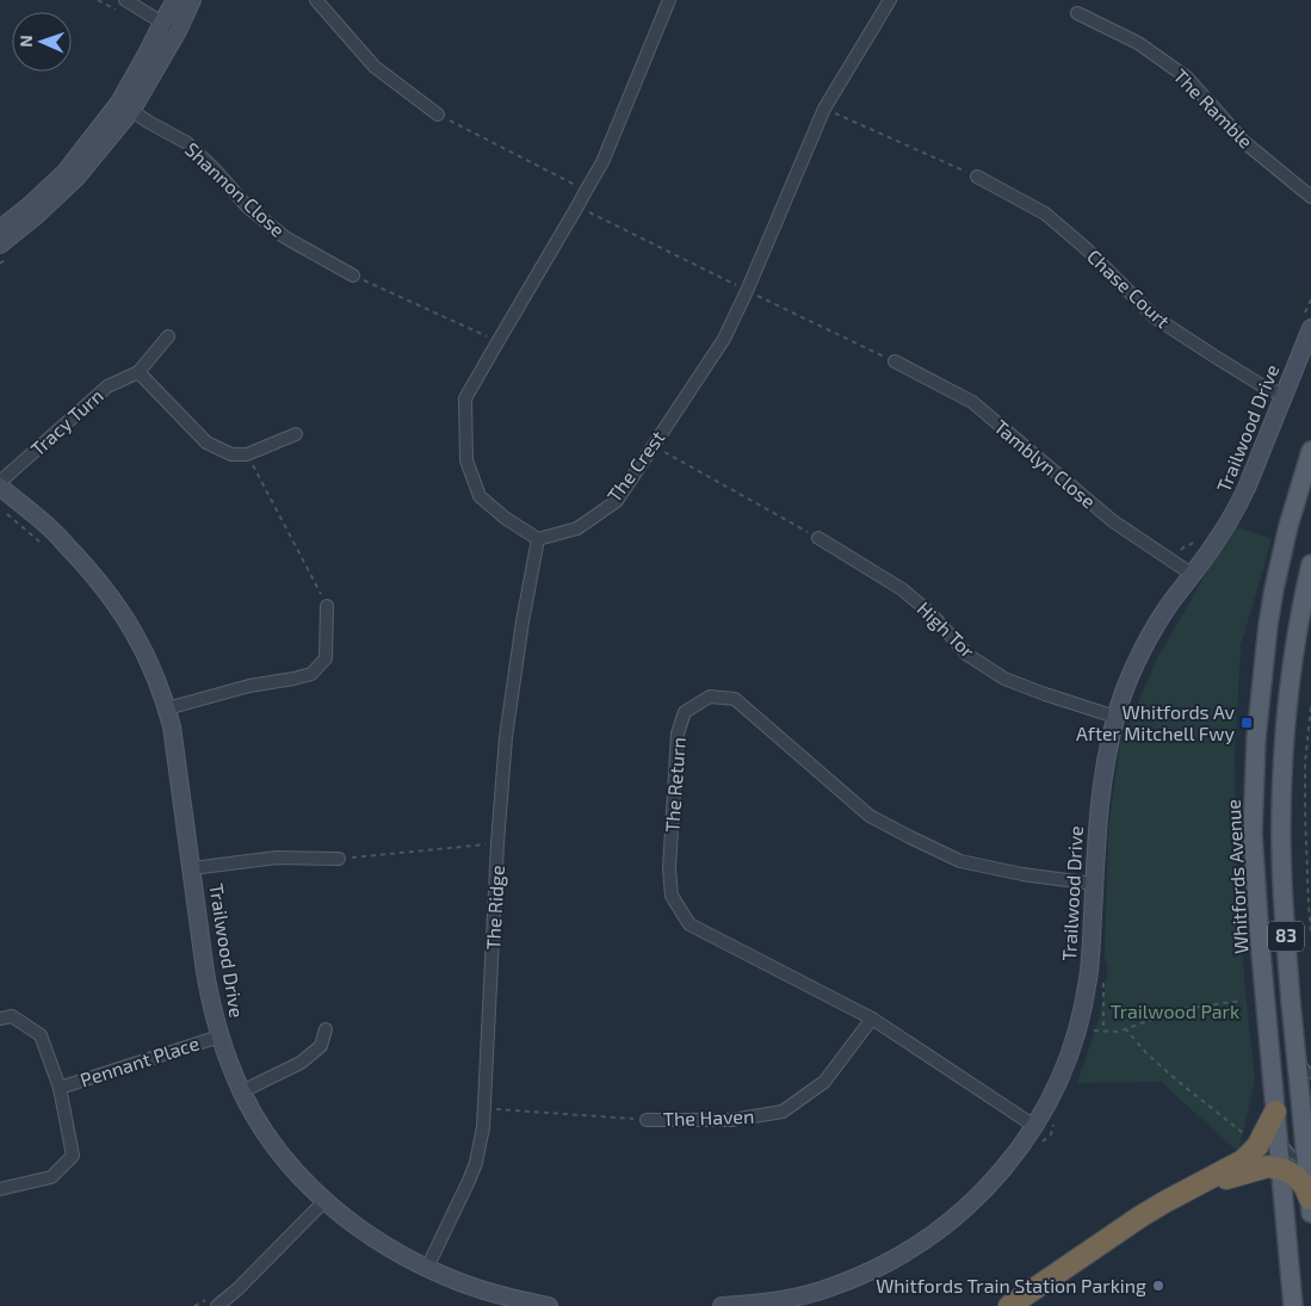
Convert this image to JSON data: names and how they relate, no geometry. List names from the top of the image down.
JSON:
{
  "streets": {
    "main road": ["Whitfords Avenue", "83"],
    "street": [
      "The Ramble",
      "Shannon Close",
      "Chase Court",
      "Tracy Turn",
      "Trailwood Drive",
      "Tamblyn Close",
      "The Crest",
      "High Tor",
      "The Return",
      "The Ridge",
      "Pennant Place",
      "The Haven"
    ]
  },
  "crossings": [
    ["Chase Court", "Trailwood Drive"],
    ["Trailwood Drive", "Tamblyn Close"],
    ["Trailwood Drive", "High Tor"],
    ["Trailwood Drive", "The Return"],
    ["Trailwood Drive", "The Ridge"],
    ["Trailwood Drive", "Pennant Place"],
    ["The Crest", "The Ridge"],
    ["The Return", "The Haven"]
  ],
  "parks": ["Trailwood Park"],
  "places": {
    "transit": ["Whitfords Av After Mitchell Fwy"],
    "other": ["Whitfords Train Station Parking"]
  },
  "north": "left"
}
